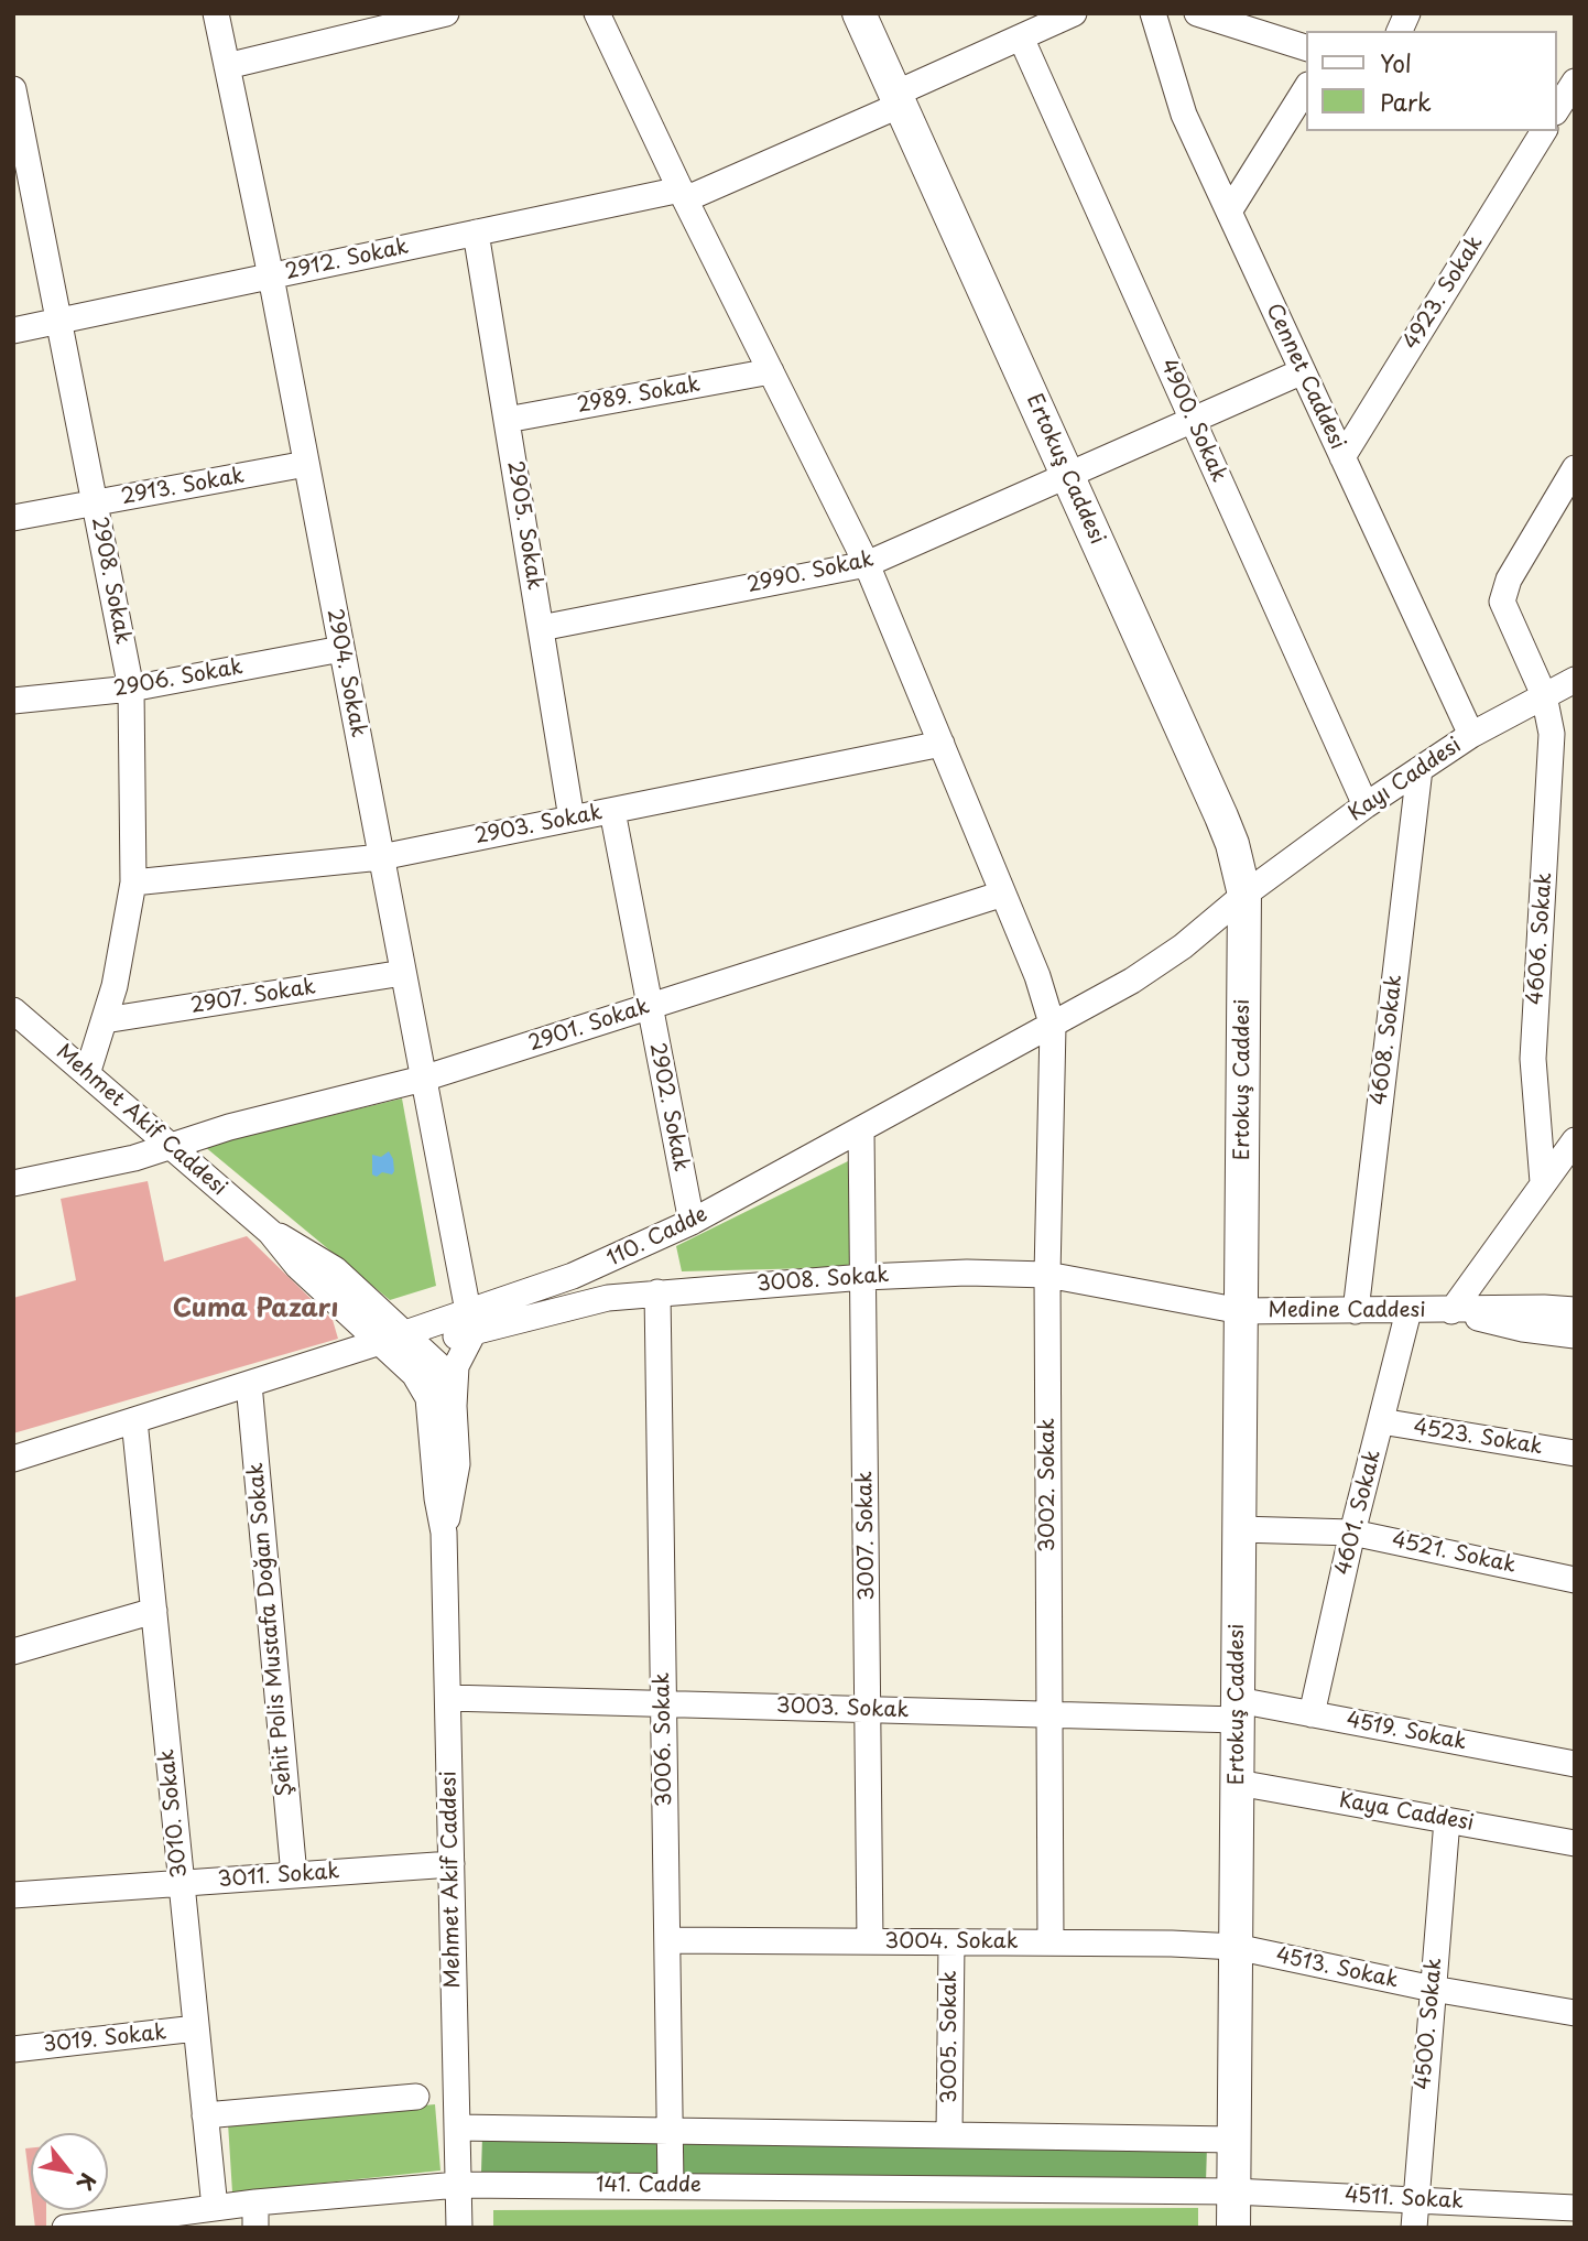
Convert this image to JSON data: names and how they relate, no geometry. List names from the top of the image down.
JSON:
{
  "streets": {
    "main road": ["Ertokuş Caddesi"],
    "street": [
      "2912. Sokak",
      "4923. Sokak",
      "Cennet Caddesi",
      "2989. Sokak",
      "4900. Sokak",
      "2913. Sokak",
      "2905. Sokak",
      "2990. Sokak",
      "2908. Sokak",
      "2904. Sokak",
      "2906. Sokak",
      "Kayı Caddesi",
      "2903. Sokak",
      "4606. Sokak",
      "2907. Sokak",
      "2901. Sokak",
      "4608. Sokak",
      "2902. Sokak",
      "Mehmet Akif Caddesi",
      "110. Cadde",
      "3008. Sokak",
      "Medine Caddesi",
      "4523. Sokak",
      "3002. Sokak",
      "4601. Sokak",
      "3007. Sokak",
      "4521. Sokak",
      "Şehit Polis Mustafa Doğan Sokak",
      "3003. Sokak",
      "4519. Sokak",
      "3006. Sokak",
      "Kaya Caddesi",
      "3010. Sokak",
      "3011. Sokak",
      "3004. Sokak",
      "4513. Sokak",
      "4500. Sokak",
      "3005. Sokak",
      "3019. Sokak",
      "141. Cadde",
      "4511. Sokak"
    ]
  },
  "crossings": [
    ["2912. Sokak", "4900. Sokak"],
    ["2912. Sokak", "Ertokuş Caddesi"],
    ["2912. Sokak", "2905. Sokak"],
    ["2912. Sokak", "2908. Sokak"],
    ["2912. Sokak", "2904. Sokak"],
    ["2912. Sokak", "3002. Sokak"],
    ["4923. Sokak", "Cennet Caddesi"],
    ["Cennet Caddesi", "2990. Sokak"],
    ["Cennet Caddesi", "Kayı Caddesi"],
    ["2989. Sokak", "2905. Sokak"],
    ["2989. Sokak", "3002. Sokak"],
    ["4900. Sokak", "2990. Sokak"],
    ["4900. Sokak", "Kayı Caddesi"],
    ["Ertokuş Caddesi", "2990. Sokak"],
    ["Ertokuş Caddesi", "Kayı Caddesi"],
    ["Ertokuş Caddesi", "110. Cadde"],
    ["Ertokuş Caddesi", "3008. Sokak"],
    ["Ertokuş Caddesi", "Medine Caddesi"],
    ["Ertokuş Caddesi", "4521. Sokak"],
    ["Ertokuş Caddesi", "3003. Sokak"],
    ["Ertokuş Caddesi", "4519. Sokak"],
    ["Ertokuş Caddesi", "Kaya Caddesi"],
    ["Ertokuş Caddesi", "3004. Sokak"],
    ["Ertokuş Caddesi", "4513. Sokak"],
    ["Ertokuş Caddesi", "141. Cadde"],
    ["Ertokuş Caddesi", "4511. Sokak"],
    ["2913. Sokak", "2908. Sokak"],
    ["2913. Sokak", "2904. Sokak"],
    ["2905. Sokak", "2990. Sokak"],
    ["2905. Sokak", "2903. Sokak"],
    ["2990. Sokak", "3002. Sokak"],
    ["2908. Sokak", "2906. Sokak"],
    ["2908. Sokak", "2903. Sokak"],
    ["2908. Sokak", "2907. Sokak"],
    ["2908. Sokak", "Mehmet Akif Caddesi"],
    ["2904. Sokak", "2906. Sokak"],
    ["2904. Sokak", "2903. Sokak"],
    ["2904. Sokak", "2907. Sokak"],
    ["2904. Sokak", "2901. Sokak"],
    ["2904. Sokak", "110. Cadde"],
    ["2904. Sokak", "3008. Sokak"],
    ["Kayı Caddesi", "4606. Sokak"],
    ["Kayı Caddesi", "4608. Sokak"],
    ["Kayı Caddesi", "110. Cadde"],
    ["2903. Sokak", "2902. Sokak"],
    ["2903. Sokak", "3002. Sokak"],
    ["2901. Sokak", "2902. Sokak"],
    ["2901. Sokak", "Mehmet Akif Caddesi"],
    ["2901. Sokak", "3002. Sokak"],
    ["4608. Sokak", "Medine Caddesi"],
    ["2902. Sokak", "110. Cadde"],
    ["Mehmet Akif Caddesi", "110. Cadde"],
    ["Mehmet Akif Caddesi", "3003. Sokak"],
    ["Mehmet Akif Caddesi", "3011. Sokak"],
    ["Mehmet Akif Caddesi", "141. Cadde"],
    ["110. Cadde", "3008. Sokak"],
    ["110. Cadde", "3002. Sokak"],
    ["110. Cadde", "3007. Sokak"],
    ["110. Cadde", "Şehit Polis Mustafa Doğan Sokak"],
    ["110. Cadde", "3010. Sokak"],
    ["3008. Sokak", "Medine Caddesi"],
    ["3008. Sokak", "3002. Sokak"],
    ["3008. Sokak", "3007. Sokak"],
    ["3008. Sokak", "3006. Sokak"],
    ["Medine Caddesi", "4601. Sokak"],
    ["4523. Sokak", "4601. Sokak"],
    ["3002. Sokak", "3003. Sokak"],
    ["3002. Sokak", "3004. Sokak"],
    ["4601. Sokak", "4521. Sokak"],
    ["4601. Sokak", "4519. Sokak"],
    ["3007. Sokak", "3003. Sokak"],
    ["3007. Sokak", "3004. Sokak"],
    ["Şehit Polis Mustafa Doğan Sokak", "3011. Sokak"],
    ["3003. Sokak", "4519. Sokak"],
    ["3003. Sokak", "3006. Sokak"],
    ["3006. Sokak", "3004. Sokak"],
    ["3006. Sokak", "141. Cadde"],
    ["Kaya Caddesi", "4500. Sokak"],
    ["3010. Sokak", "3011. Sokak"],
    ["3010. Sokak", "3019. Sokak"],
    ["3010. Sokak", "141. Cadde"],
    ["3004. Sokak", "4513. Sokak"],
    ["3004. Sokak", "3005. Sokak"],
    ["4513. Sokak", "4500. Sokak"],
    ["4500. Sokak", "4511. Sokak"],
    ["141. Cadde", "4511. Sokak"]
  ],
  "districts": ["Cuma Pazarı"],
  "legend": ["Yol", "Park"],
  "north": "bottom right"
}
